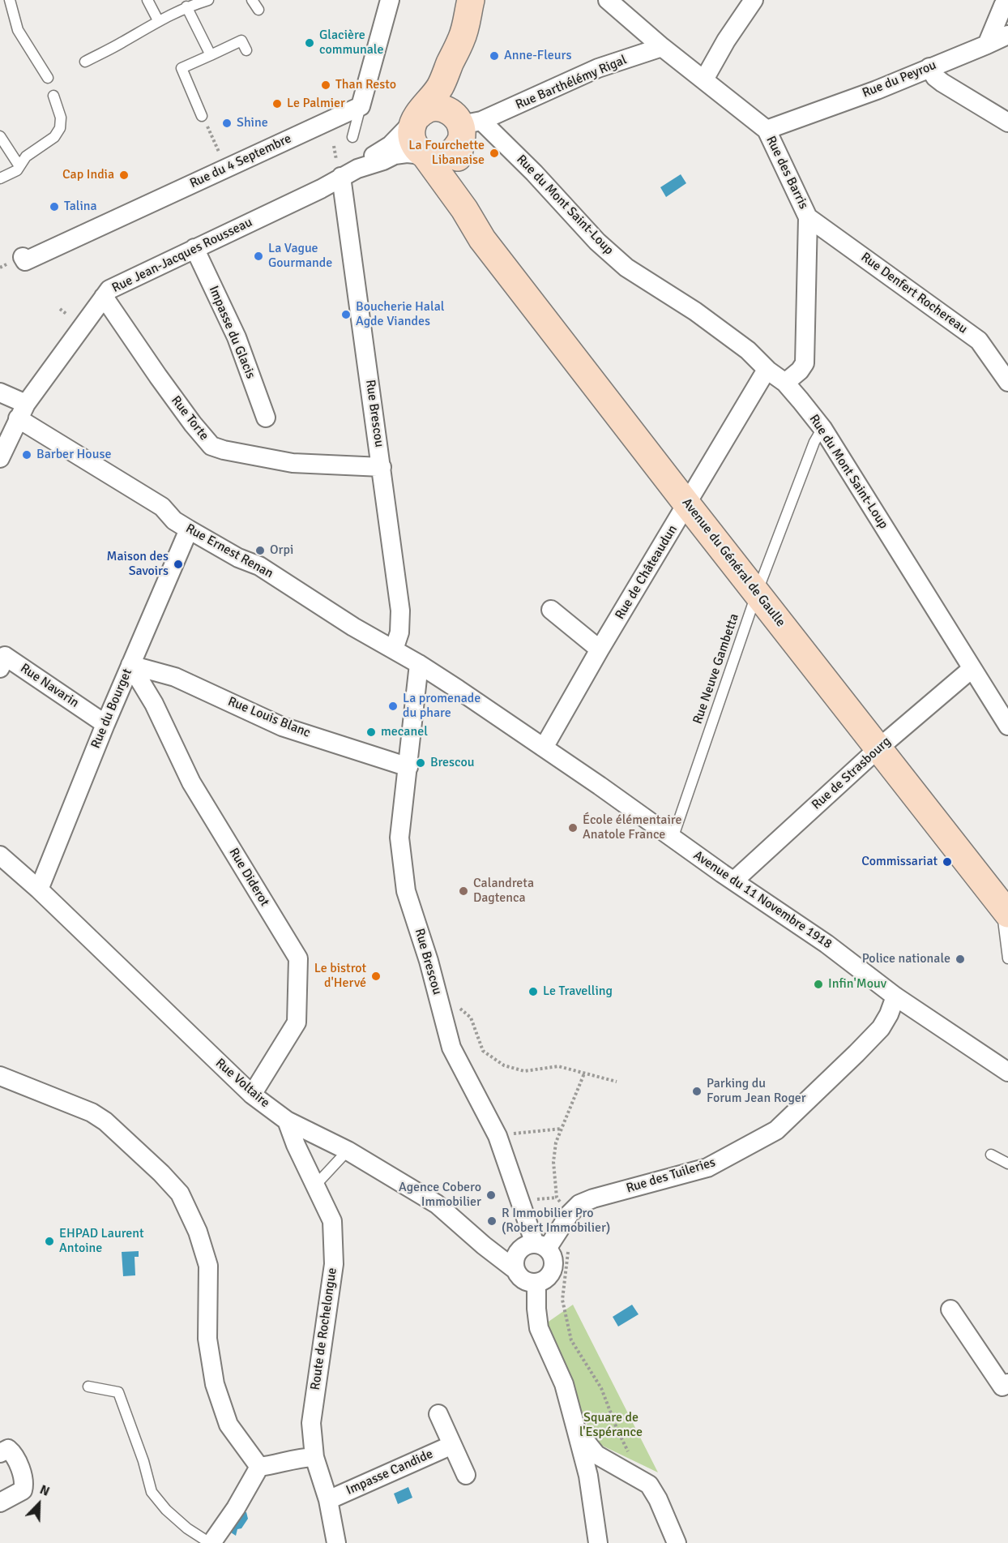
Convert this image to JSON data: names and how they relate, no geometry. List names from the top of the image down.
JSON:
{
  "streets": {
    "main road": ["Avenue du Général de Gaulle"],
    "street": [
      "Rue du Peyrou",
      "Rue Barthélémy Rigal",
      "Rue du 4 Septembre",
      "Rue des Barris",
      "Rue du Mont Saint-Loup",
      "Rue Jean-Jacques Rousseau",
      "Rue Denfert Rochereau",
      "Impasse du Glacis",
      "Rue Brescou",
      "Rue Torte",
      "Rue Ernest Renan",
      "Rue de Châteaudun",
      "Rue Navarin",
      "Rue du Bourget",
      "Rue Louis Blanc",
      "Rue de Strasbourg",
      "Rue Diderot",
      "Avenue du 11 Novembre 1918",
      "Rue Voltaire",
      "Rue des Tuileries",
      "Route de Rochelongue",
      "Impasse Candide"
    ],
    "lane": ["Rue Neuve Gambetta"]
  },
  "crossings": [
    ["Rue du Peyrou", "Rue des Barris"],
    ["Rue Barthélémy Rigal", "Rue des Barris"],
    ["Rue Barthélémy Rigal", "Rue du Mont Saint-Loup"],
    ["Rue Barthélémy Rigal", "Rue Jean-Jacques Rousseau"],
    ["Rue Barthélémy Rigal", "Avenue du Général de Gaulle"],
    ["Rue des Barris", "Rue du Mont Saint-Loup"],
    ["Rue des Barris", "Rue Denfert Rochereau"],
    ["Rue du Mont Saint-Loup", "Rue Jean-Jacques Rousseau"],
    ["Rue du Mont Saint-Loup", "Avenue du Général de Gaulle"],
    ["Rue du Mont Saint-Loup", "Rue de Châteaudun"],
    ["Rue du Mont Saint-Loup", "Rue Neuve Gambetta"],
    ["Rue du Mont Saint-Loup", "Rue de Strasbourg"],
    ["Rue Jean-Jacques Rousseau", "Impasse du Glacis"],
    ["Rue Jean-Jacques Rousseau", "Rue Brescou"],
    ["Rue Jean-Jacques Rousseau", "Rue Torte"],
    ["Rue Jean-Jacques Rousseau", "Rue Ernest Renan"],
    ["Rue Jean-Jacques Rousseau", "Avenue du Général de Gaulle"],
    ["Rue Brescou", "Rue Torte"],
    ["Rue Brescou", "Rue Ernest Renan"],
    ["Rue Brescou", "Rue Louis Blanc"],
    ["Rue Brescou", "Avenue du 11 Novembre 1918"],
    ["Rue Brescou", "Rue Voltaire"],
    ["Rue Brescou", "Rue des Tuileries"],
    ["Rue Ernest Renan", "Rue du Bourget"],
    ["Rue Ernest Renan", "Avenue du 11 Novembre 1918"],
    ["Avenue du Général de Gaulle", "Rue de Châteaudun"],
    ["Avenue du Général de Gaulle", "Rue Neuve Gambetta"],
    ["Avenue du Général de Gaulle", "Rue de Strasbourg"],
    ["Rue de Châteaudun", "Avenue du 11 Novembre 1918"],
    ["Rue Neuve Gambetta", "Avenue du 11 Novembre 1918"],
    ["Rue Navarin", "Rue du Bourget"],
    ["Rue du Bourget", "Rue Louis Blanc"],
    ["Rue du Bourget", "Rue Diderot"],
    ["Rue du Bourget", "Rue Voltaire"],
    ["Rue Louis Blanc", "Rue Diderot"],
    ["Rue de Strasbourg", "Avenue du 11 Novembre 1918"],
    ["Rue Diderot", "Rue Voltaire"],
    ["Avenue du 11 Novembre 1918", "Rue des Tuileries"],
    ["Rue Voltaire", "Rue des Tuileries"],
    ["Rue Voltaire", "Route de Rochelongue"],
    ["Route de Rochelongue", "Impasse Candide"]
  ],
  "parks": ["Square de l'Espérance"],
  "places": [
    "Glacière communale",
    "Anne-Fleurs",
    "Than Resto",
    "Le Palmier",
    "Shine",
    "La Fourchette Libanaise",
    "Cap India",
    "Talina",
    "La Vague Gourmande",
    "Boucherie Halal Agde Viandes",
    "Barber House",
    "Orpi",
    "Maison des Savoirs",
    "La promenade du phare",
    "mecanel",
    "Brescou",
    "École élémentaire Anatole France",
    "Commissariat",
    "Calandreta Dagtenca",
    "Police nationale",
    "Le bistrot d'Hervé",
    "Infin'Mouv",
    "Le Travelling",
    "Parking du Forum Jean Roger",
    "Agence Cobero Immobilier",
    "R Immobilier Pro (Robert Immobilier)",
    "EHPAD Laurent Antoine"
  ],
  "north": "top right"
}
